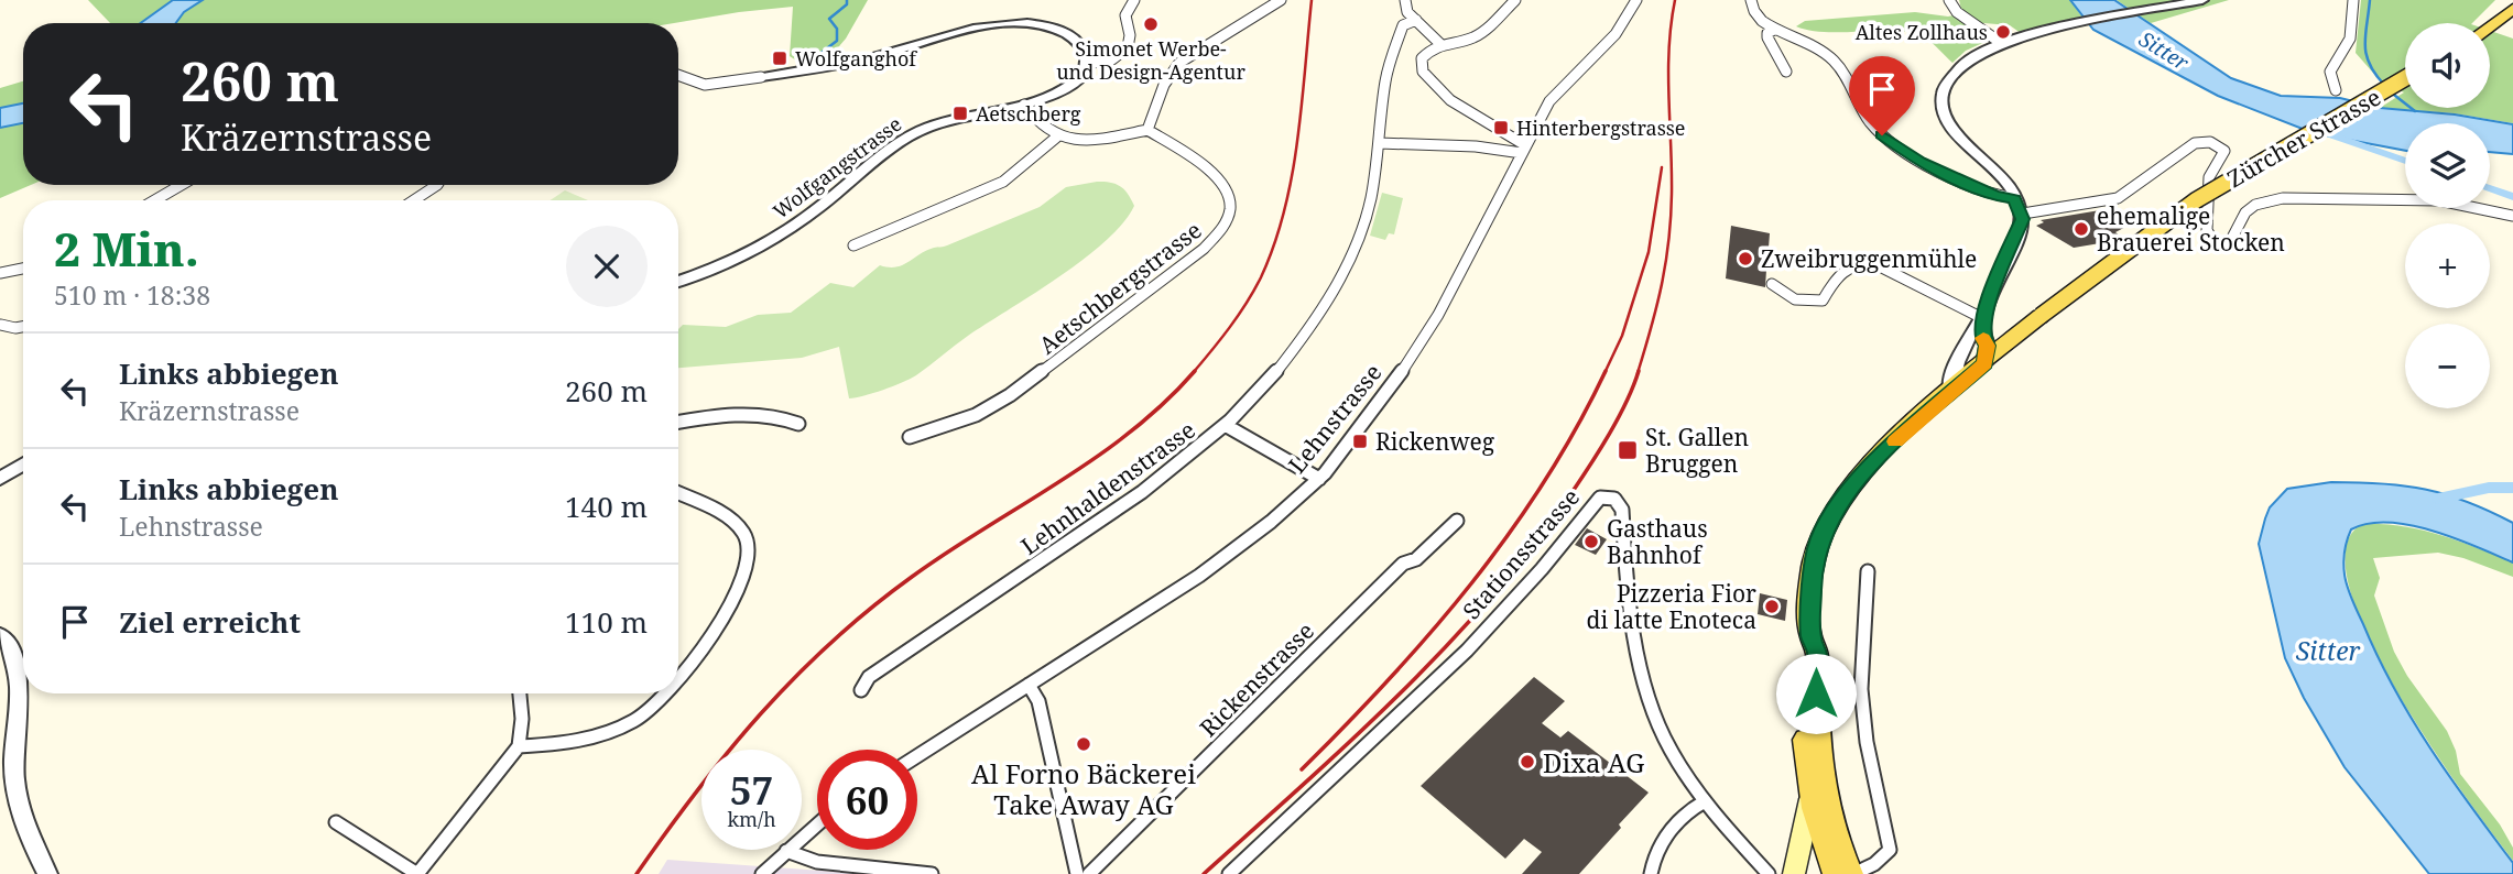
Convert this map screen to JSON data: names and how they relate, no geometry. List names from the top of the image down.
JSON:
{
  "streets": {
    "main road": ["Zürcher Strasse"],
    "street": [
      "Wolfgangstrasse",
      "Aetschbergstrasse",
      "Lehnstrasse",
      "Lehnhaldenstrasse",
      "Stationsstrasse",
      "Rickenstrasse"
    ]
  },
  "water": ["Sitter"],
  "places": {
    "other": [
      "Simonet Werbe- und Design-Agentur",
      "Altes Zollhaus",
      "ehemalige Brauerei Stocken",
      "Zweibruggenmühle",
      "Gasthaus Bahnhof",
      "Pizzeria Fior di latte Enoteca",
      "Al Forno Bäckerei Take Away AG",
      "Dixa AG"
    ],
    "transit": [
      "Wolfganghof",
      "Aetschberg",
      "Hinterbergstrasse",
      "Rickenweg",
      "St. Gallen Bruggen"
    ]
  },
  "page": {
    "map_buttons": ["+", "−"],
    "turn": ["260 m", "Kräzernstrasse"],
    "heading": ["2 Min.", "510 m · 18:38"],
    "list": [
      {
        "name": "Links abbiegen",
        "note": "Kräzernstrasse",
        "value": "260 m"
      },
      {
        "name": "Links abbiegen",
        "note": "Lehnstrasse",
        "value": "140 m"
      },
      {
        "name": "Ziel erreicht",
        "value": "110 m"
      }
    ],
    "speed": "57 km/h",
    "limit": "60"
  }
}
